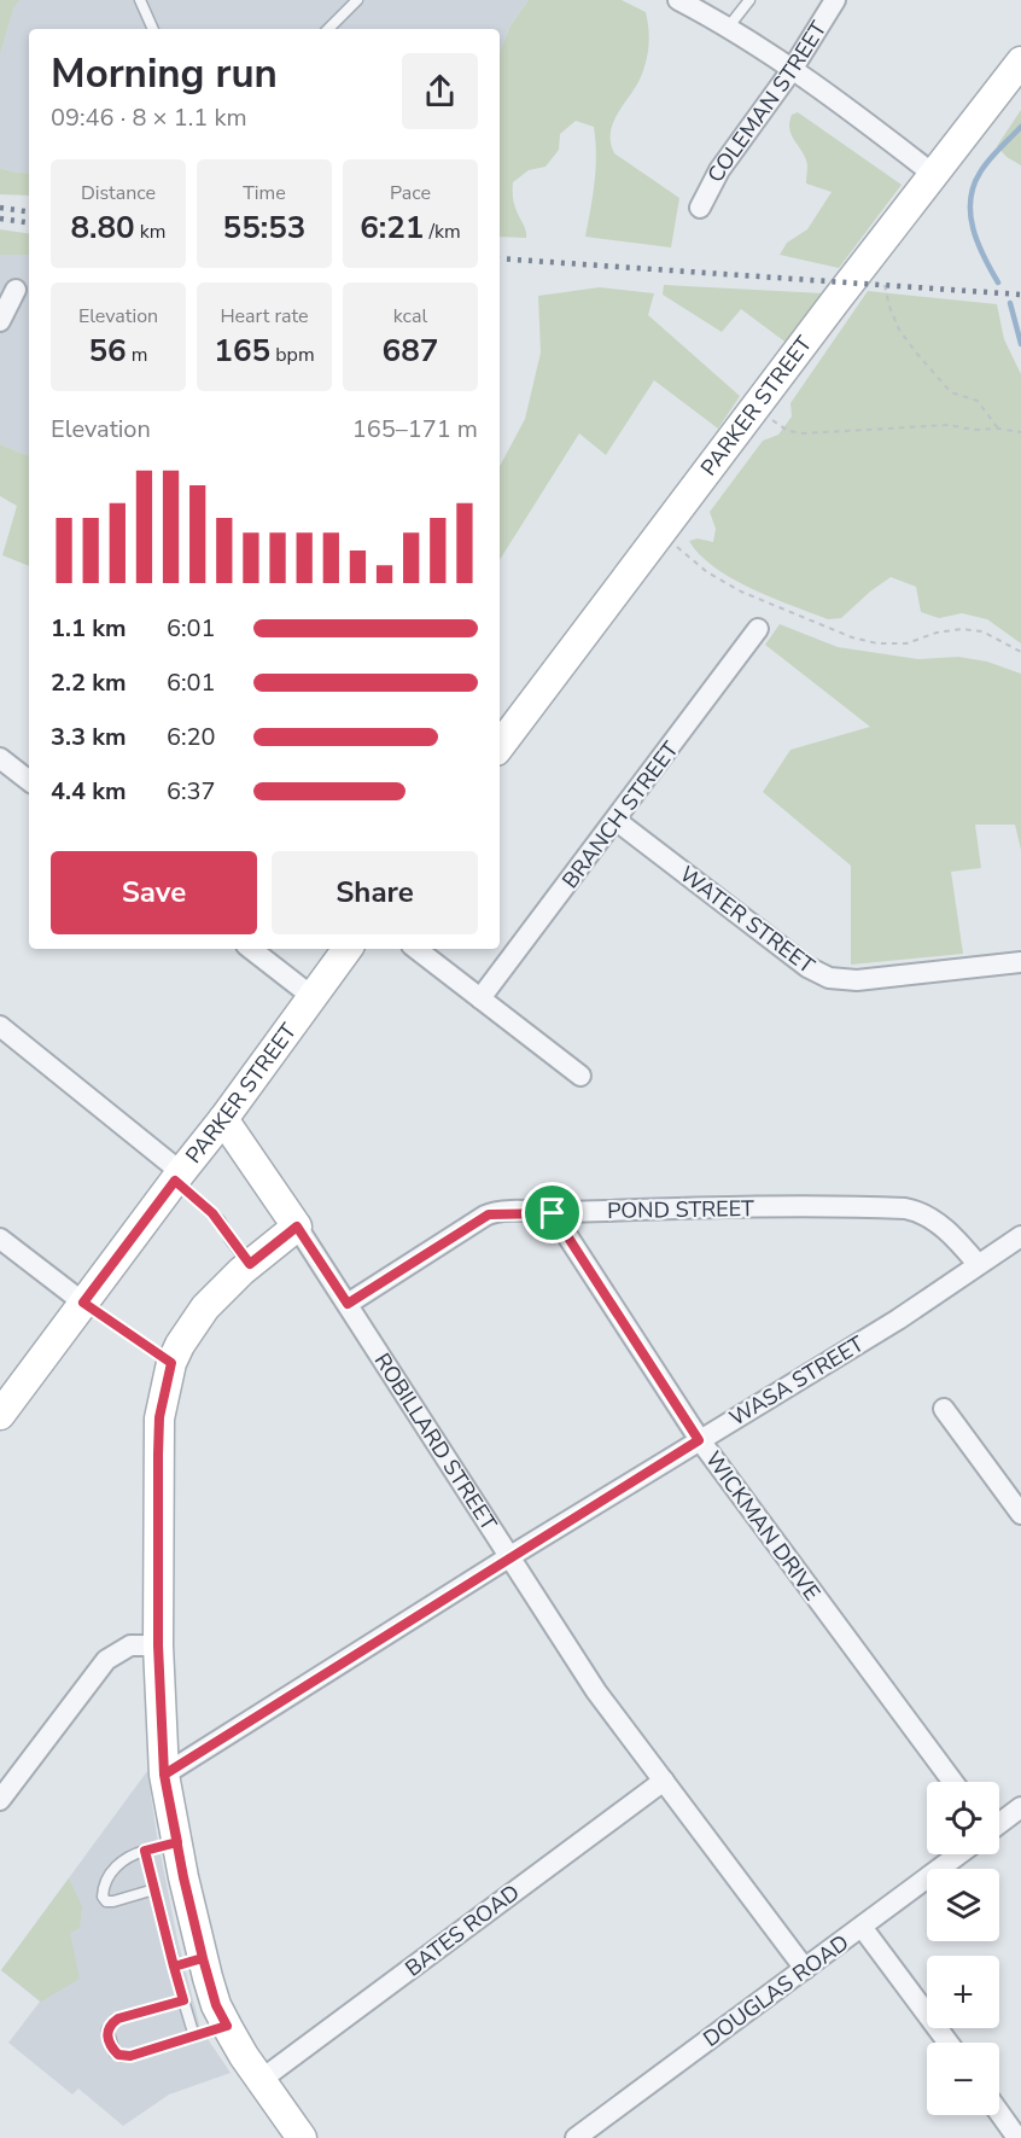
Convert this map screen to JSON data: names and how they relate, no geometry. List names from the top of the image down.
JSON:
{
  "streets": {
    "main road": ["PARKER STREET", "ROBILLARD STREET"],
    "street": [
      "COLEMAN STREET",
      "BRANCH STREET",
      "WATER STREET",
      "POND STREET",
      "WASA STREET",
      "WICKMAN DRIVE",
      "BATES ROAD",
      "DOUGLAS ROAD"
    ]
  },
  "crossings": [
    ["PARKER STREET", "ROBILLARD STREET"],
    ["BRANCH STREET", "WATER STREET"],
    ["POND STREET", "WASA STREET"],
    ["POND STREET", "ROBILLARD STREET"],
    ["POND STREET", "WICKMAN DRIVE"],
    ["WASA STREET", "ROBILLARD STREET"],
    ["WASA STREET", "WICKMAN DRIVE"],
    ["ROBILLARD STREET", "BATES ROAD"],
    ["ROBILLARD STREET", "DOUGLAS ROAD"]
  ],
  "page": {
    "heading": ["Morning run", "09:46 · 8 × 1.1 km"],
    "stats": [
      ["Distance", "8.80 km"],
      ["Time", "55:53"],
      ["Pace", "6:21 /km"],
      ["Elevation", "56 m"],
      ["Heart rate", "165 bpm"],
      ["kcal", "687"]
    ],
    "chart": ["Elevation", "165–171 m"],
    "list": [
      {
        "name": "1.1 km",
        "note": "6:01"
      },
      {
        "name": "2.2 km",
        "note": "6:01"
      },
      {
        "name": "3.3 km",
        "note": "6:20"
      },
      {
        "name": "4.4 km",
        "note": "6:37"
      }
    ],
    "buttons": ["Save", "Share"],
    "map_buttons": ["+", "−"]
  }
}
